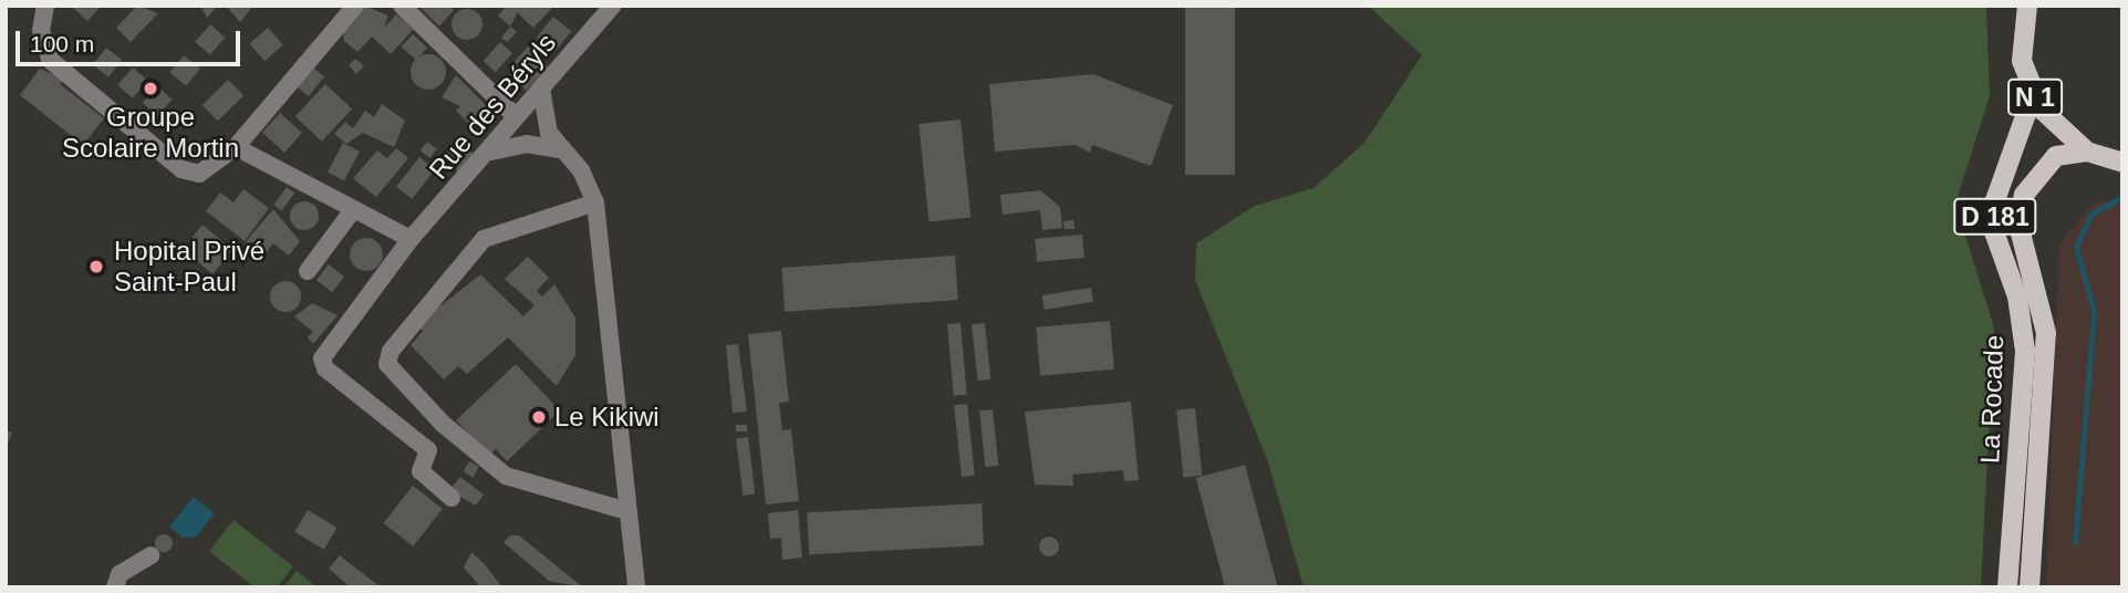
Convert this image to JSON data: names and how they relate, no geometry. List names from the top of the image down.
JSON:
{
  "streets": {
    "main road": ["N 1", "D 181", "La Rocade"],
    "street": ["Rue des Béryls"]
  },
  "crossings": [
    ["N 1", "La Rocade"]
  ],
  "places": ["Groupe Scolaire Mortin", "Hopital Privé Saint-Paul", "Le Kikiwi"],
  "scale_bar": "100 m"
}
